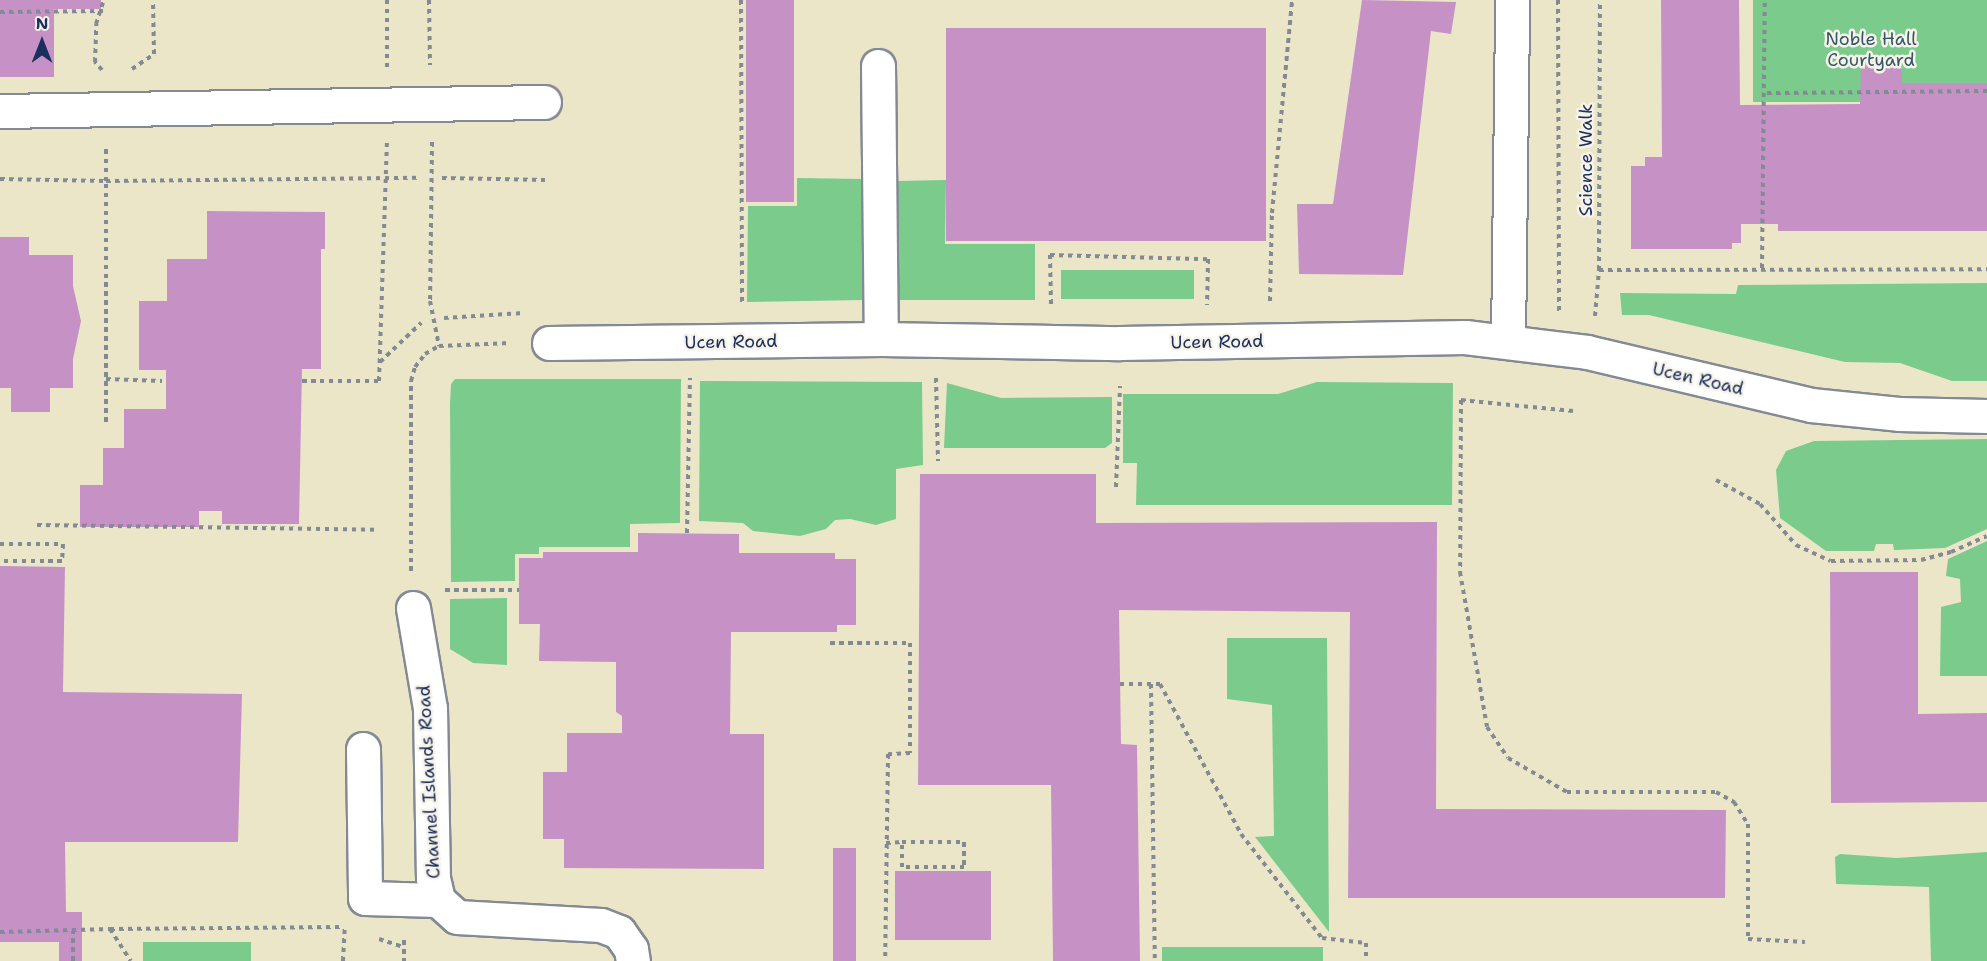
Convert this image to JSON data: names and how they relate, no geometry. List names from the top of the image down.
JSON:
{
  "streets": {
    "street": ["Ucen Road", "Channel Islands Road"],
    "path": ["Science Walk"]
  },
  "parks": ["Noble Hall Courtyard"],
  "north": "top"
}
